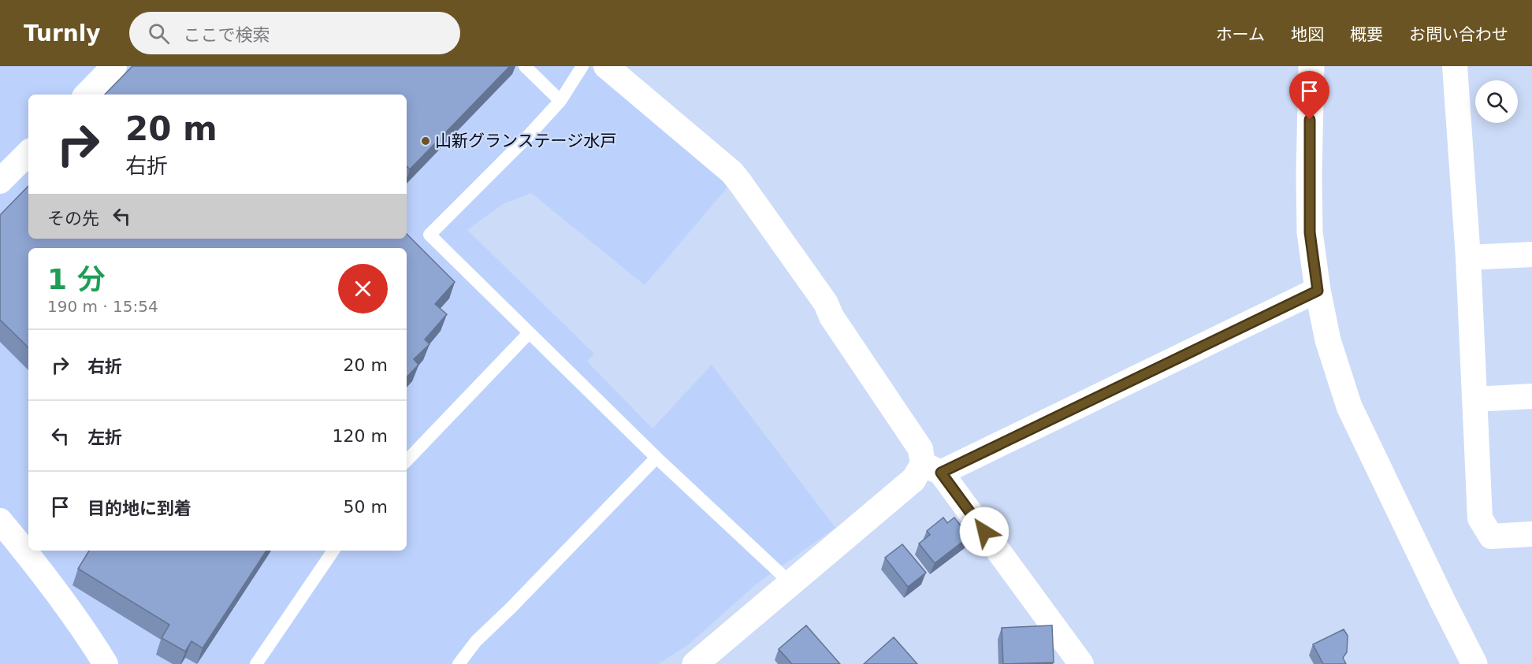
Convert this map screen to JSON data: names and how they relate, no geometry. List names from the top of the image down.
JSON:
{
  "places": ["山新グランステージ水戸"],
  "page": {
    "header": "Turnly",
    "search": "ここで検索",
    "nav": [
      "ホーム",
      "地図",
      "概要",
      "お問い合わせ"
    ],
    "turn": ["20 m", "右折"],
    "then": "その先",
    "heading": ["1 分", "190 m · 15:54"],
    "list": [
      {
        "name": "右折",
        "value": "20 m"
      },
      {
        "name": "左折",
        "value": "120 m"
      },
      {
        "name": "目的地に到着",
        "value": "50 m"
      }
    ]
  }
}
